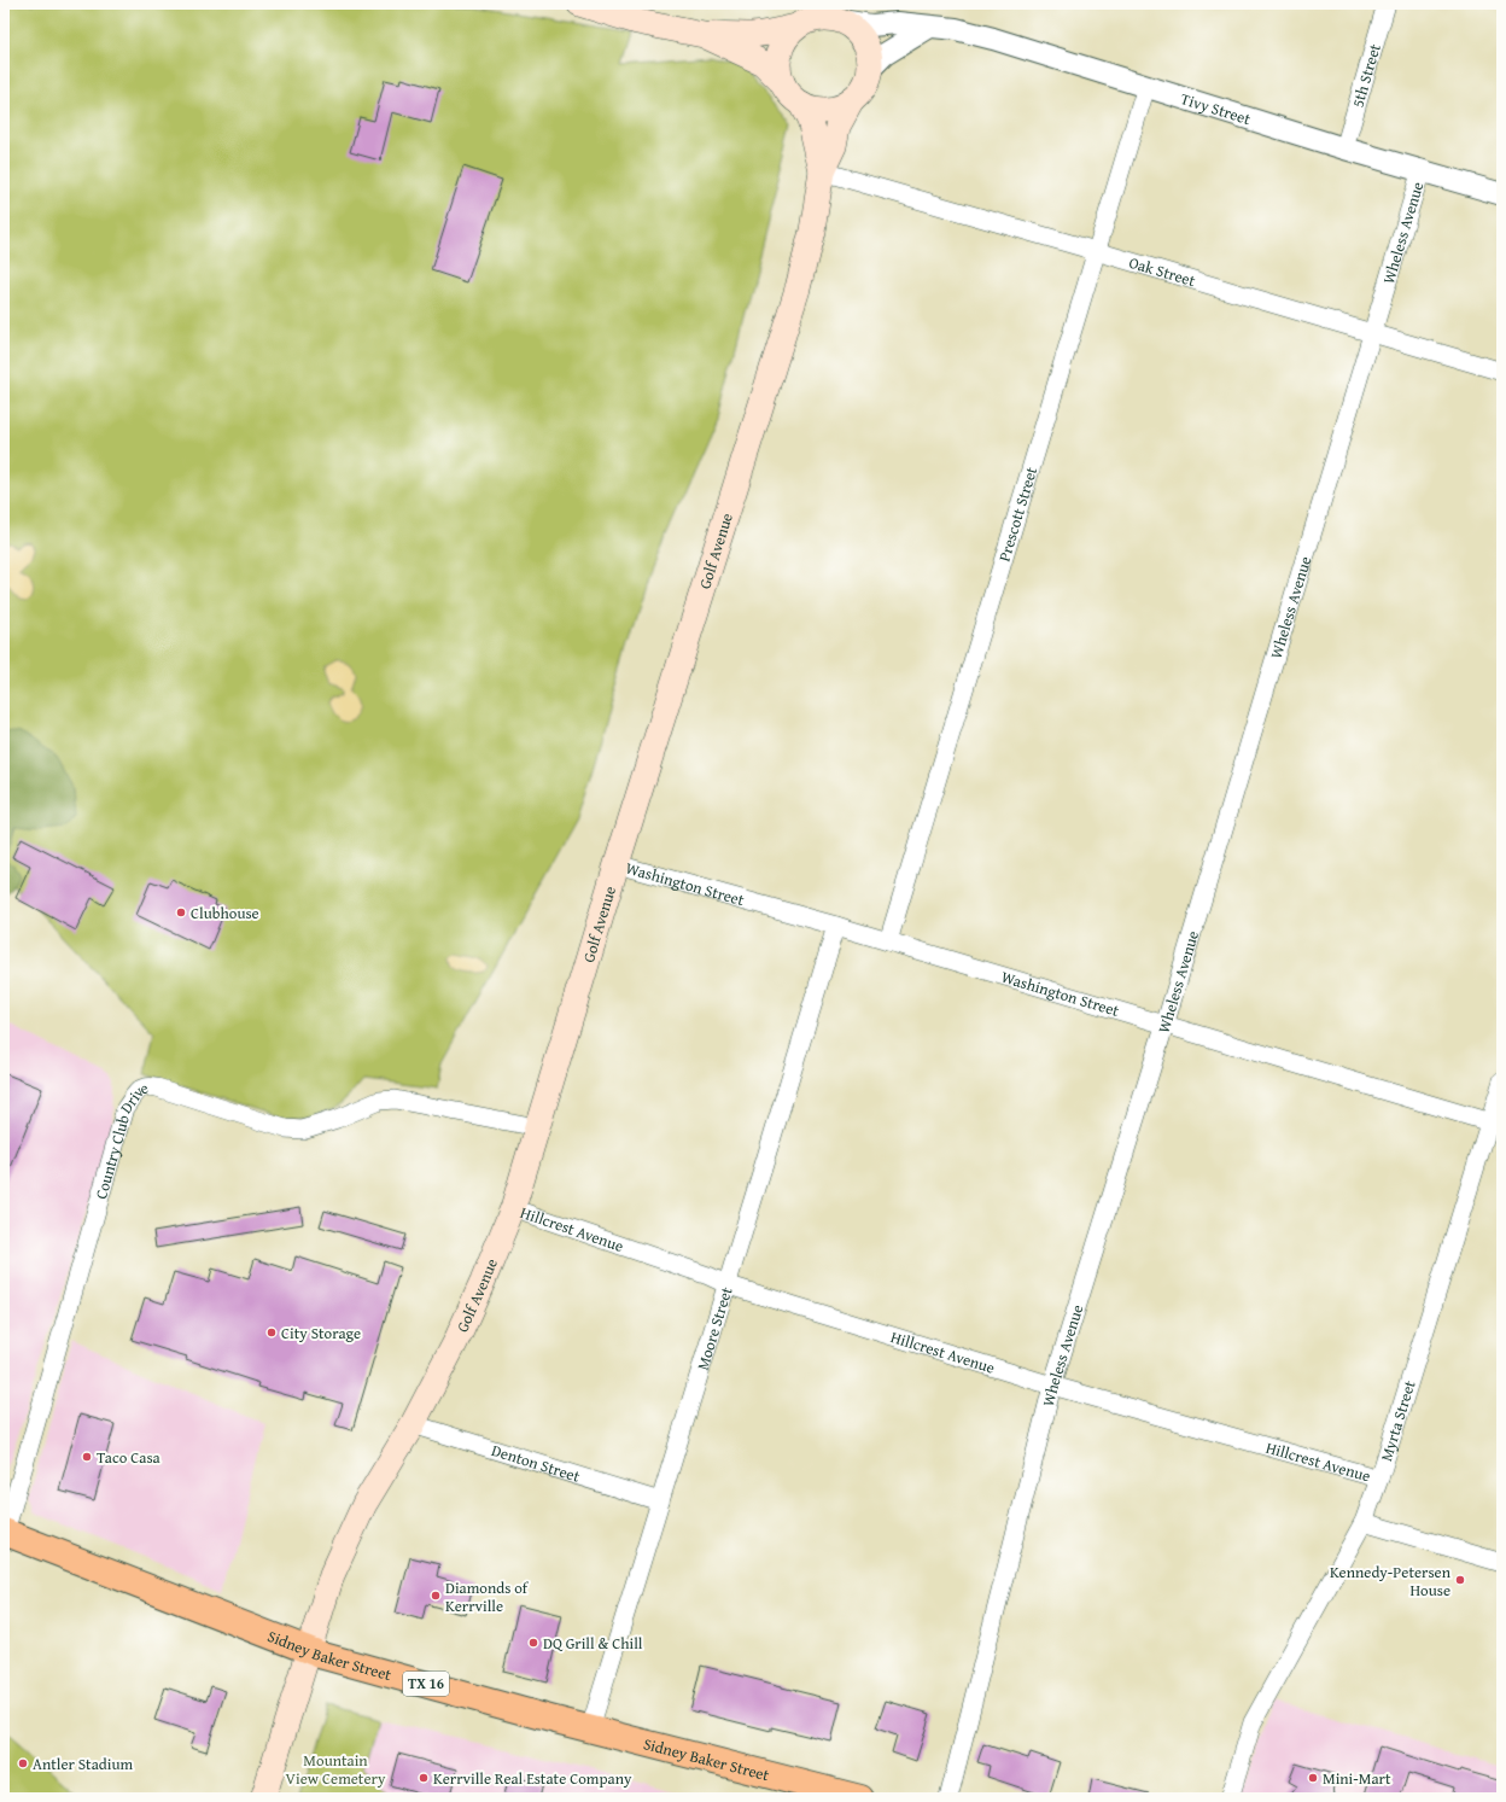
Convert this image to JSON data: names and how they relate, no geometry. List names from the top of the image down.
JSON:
{
  "streets": {
    "main road": ["Golf Avenue", "Sidney Baker Street", "TX 16"],
    "street": [
      "5th Street",
      "Tivy Street",
      "Wheless Avenue",
      "Oak Street",
      "Prescott Street",
      "Washington Street",
      "Country Club Drive",
      "Hillcrest Avenue",
      "Moore Street",
      "Myrta Street",
      "Denton Street"
    ]
  },
  "crossings": [
    ["5th Street", "Tivy Street"],
    ["Tivy Street", "Wheless Avenue"],
    ["Tivy Street", "Prescott Street"],
    ["Tivy Street", "Golf Avenue"],
    ["Wheless Avenue", "Oak Street"],
    ["Wheless Avenue", "Washington Street"],
    ["Wheless Avenue", "Hillcrest Avenue"],
    ["Oak Street", "Prescott Street"],
    ["Oak Street", "Golf Avenue"],
    ["Prescott Street", "Washington Street"],
    ["Golf Avenue", "Washington Street"],
    ["Golf Avenue", "Country Club Drive"],
    ["Golf Avenue", "Hillcrest Avenue"],
    ["Golf Avenue", "Denton Street"],
    ["Golf Avenue", "Sidney Baker Street"],
    ["Washington Street", "Moore Street"],
    ["Washington Street", "Myrta Street"],
    ["Country Club Drive", "Sidney Baker Street"],
    ["Hillcrest Avenue", "Moore Street"],
    ["Hillcrest Avenue", "Myrta Street"],
    ["Moore Street", "Denton Street"],
    ["Moore Street", "Sidney Baker Street"]
  ],
  "parks": ["Mountain View Cemetery"],
  "places": [
    "Clubhouse",
    "City Storage",
    "Taco Casa",
    "Kennedy-Petersen House",
    "Diamonds of Kerrville",
    "DQ Grill & Chill",
    "Antler Stadium",
    "Kerrville Real Estate Company",
    "Mini-Mart"
  ]
}
